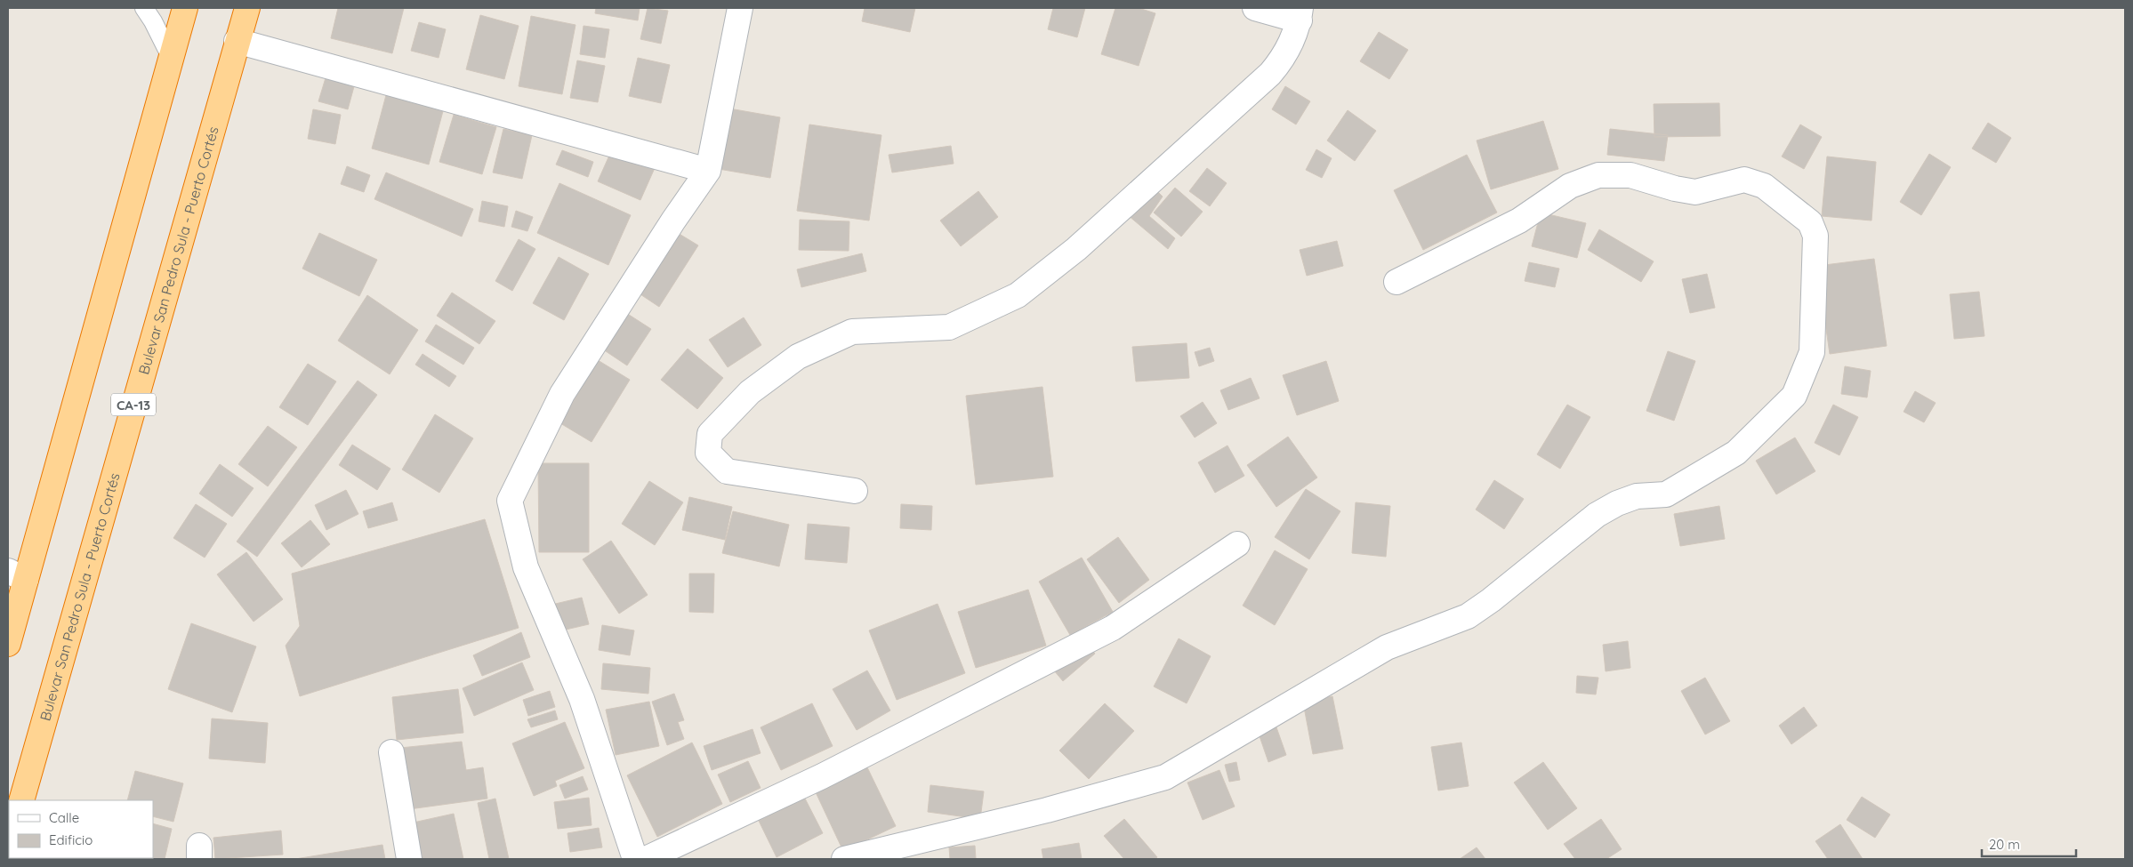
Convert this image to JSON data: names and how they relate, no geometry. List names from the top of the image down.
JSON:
{
  "streets": {
    "highway": ["Bulevar San Pedro Sula - Puerto Cortés", "CA-13"]
  },
  "legend": ["Calle", "Edificio"],
  "scale_bar": "20 m"
}
